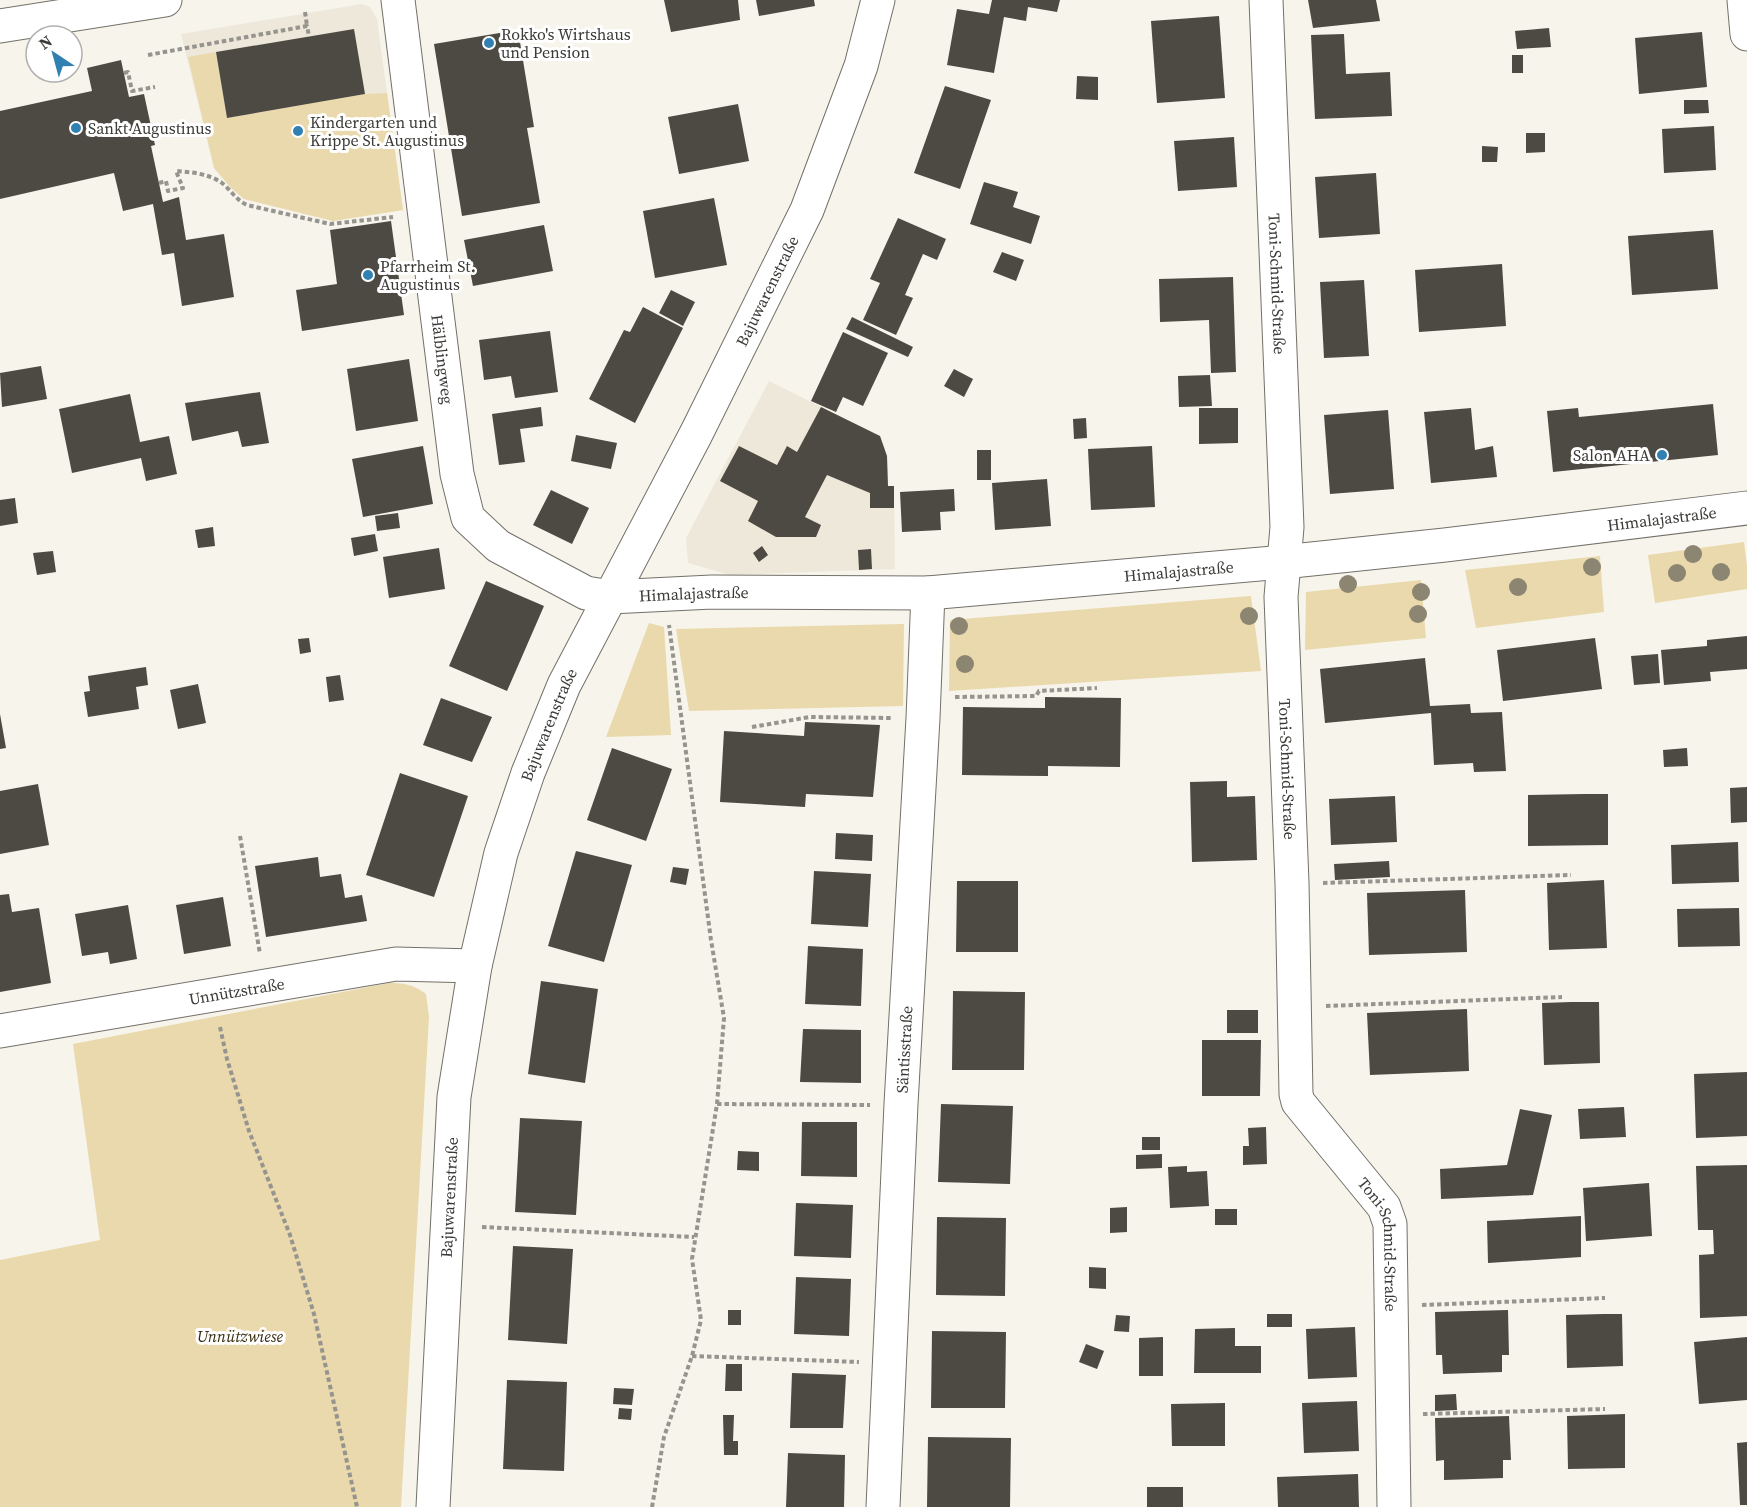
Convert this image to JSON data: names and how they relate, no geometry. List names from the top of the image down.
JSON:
{
  "streets": {
    "street": [
      "Toni-Schmid-Straße",
      "Bajuwarenstraße",
      "Hälblingweg",
      "Himalajastraße",
      "Unnützstraße",
      "Säntisstraße"
    ]
  },
  "crossings": [
    ["Toni-Schmid-Straße", "Himalajastraße"],
    ["Bajuwarenstraße", "Hälblingweg"],
    ["Bajuwarenstraße", "Himalajastraße"],
    ["Bajuwarenstraße", "Unnützstraße"],
    ["Hälblingweg", "Himalajastraße"],
    ["Himalajastraße", "Säntisstraße"]
  ],
  "parks": ["Unnützwiese"],
  "places": [
    "Rokko's Wirtshaus und Pension",
    "Sankt Augustinus",
    "Kindergarten und Krippe St. Augustinus",
    "Pfarrheim St. Augustinus",
    "Salon AHA"
  ],
  "north": "top left"
}
